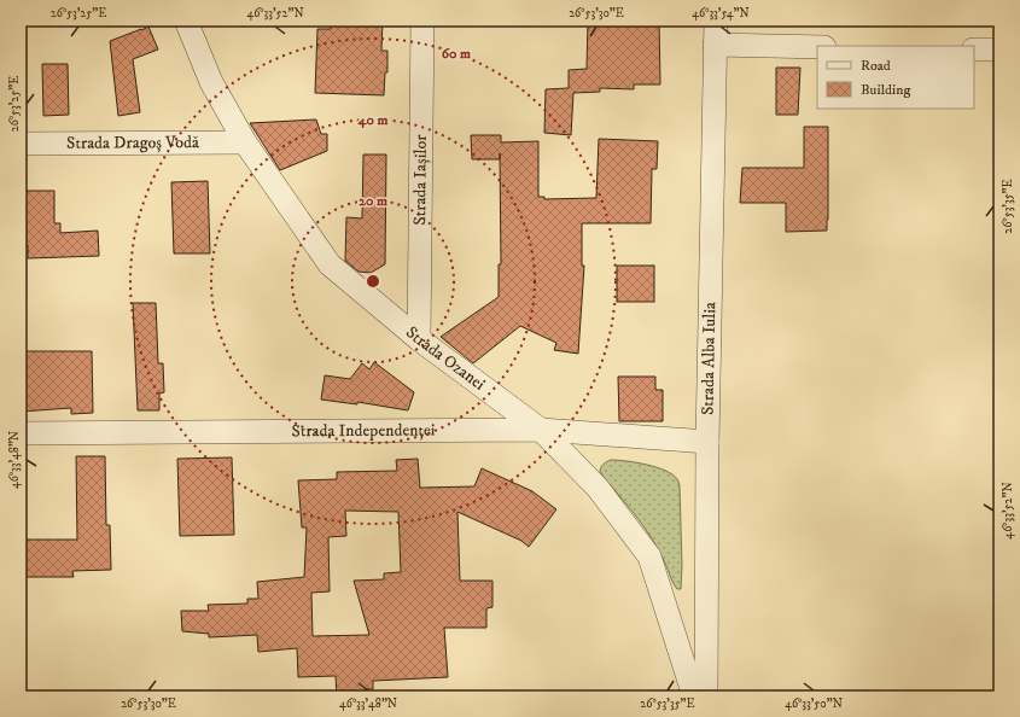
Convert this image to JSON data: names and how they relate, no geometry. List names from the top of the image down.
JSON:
{
  "streets": {
    "street": [
      "Strada Dragoș Vodă",
      "Strada Iașilor",
      "Strada Ozanei",
      "Strada Alba Iulia",
      "Strada Independenței"
    ]
  },
  "crossings": [
    ["Strada Dragoș Vodă", "Strada Ozanei"],
    ["Strada Iașilor", "Strada Ozanei"],
    ["Strada Ozanei", "Strada Independenței"],
    ["Strada Alba Iulia", "Strada Independenței"]
  ],
  "legend": ["Road", "Building"],
  "coordinates": [
    "26°53'25\"E",
    "46°33'52\"N",
    "26°53'30\"E",
    "46°33'54\"N",
    "26°53'35\"E",
    "46°33'48\"N",
    "46°33'50\"N"
  ],
  "rings": ["60 m", "40 m", "20 m"]
}
